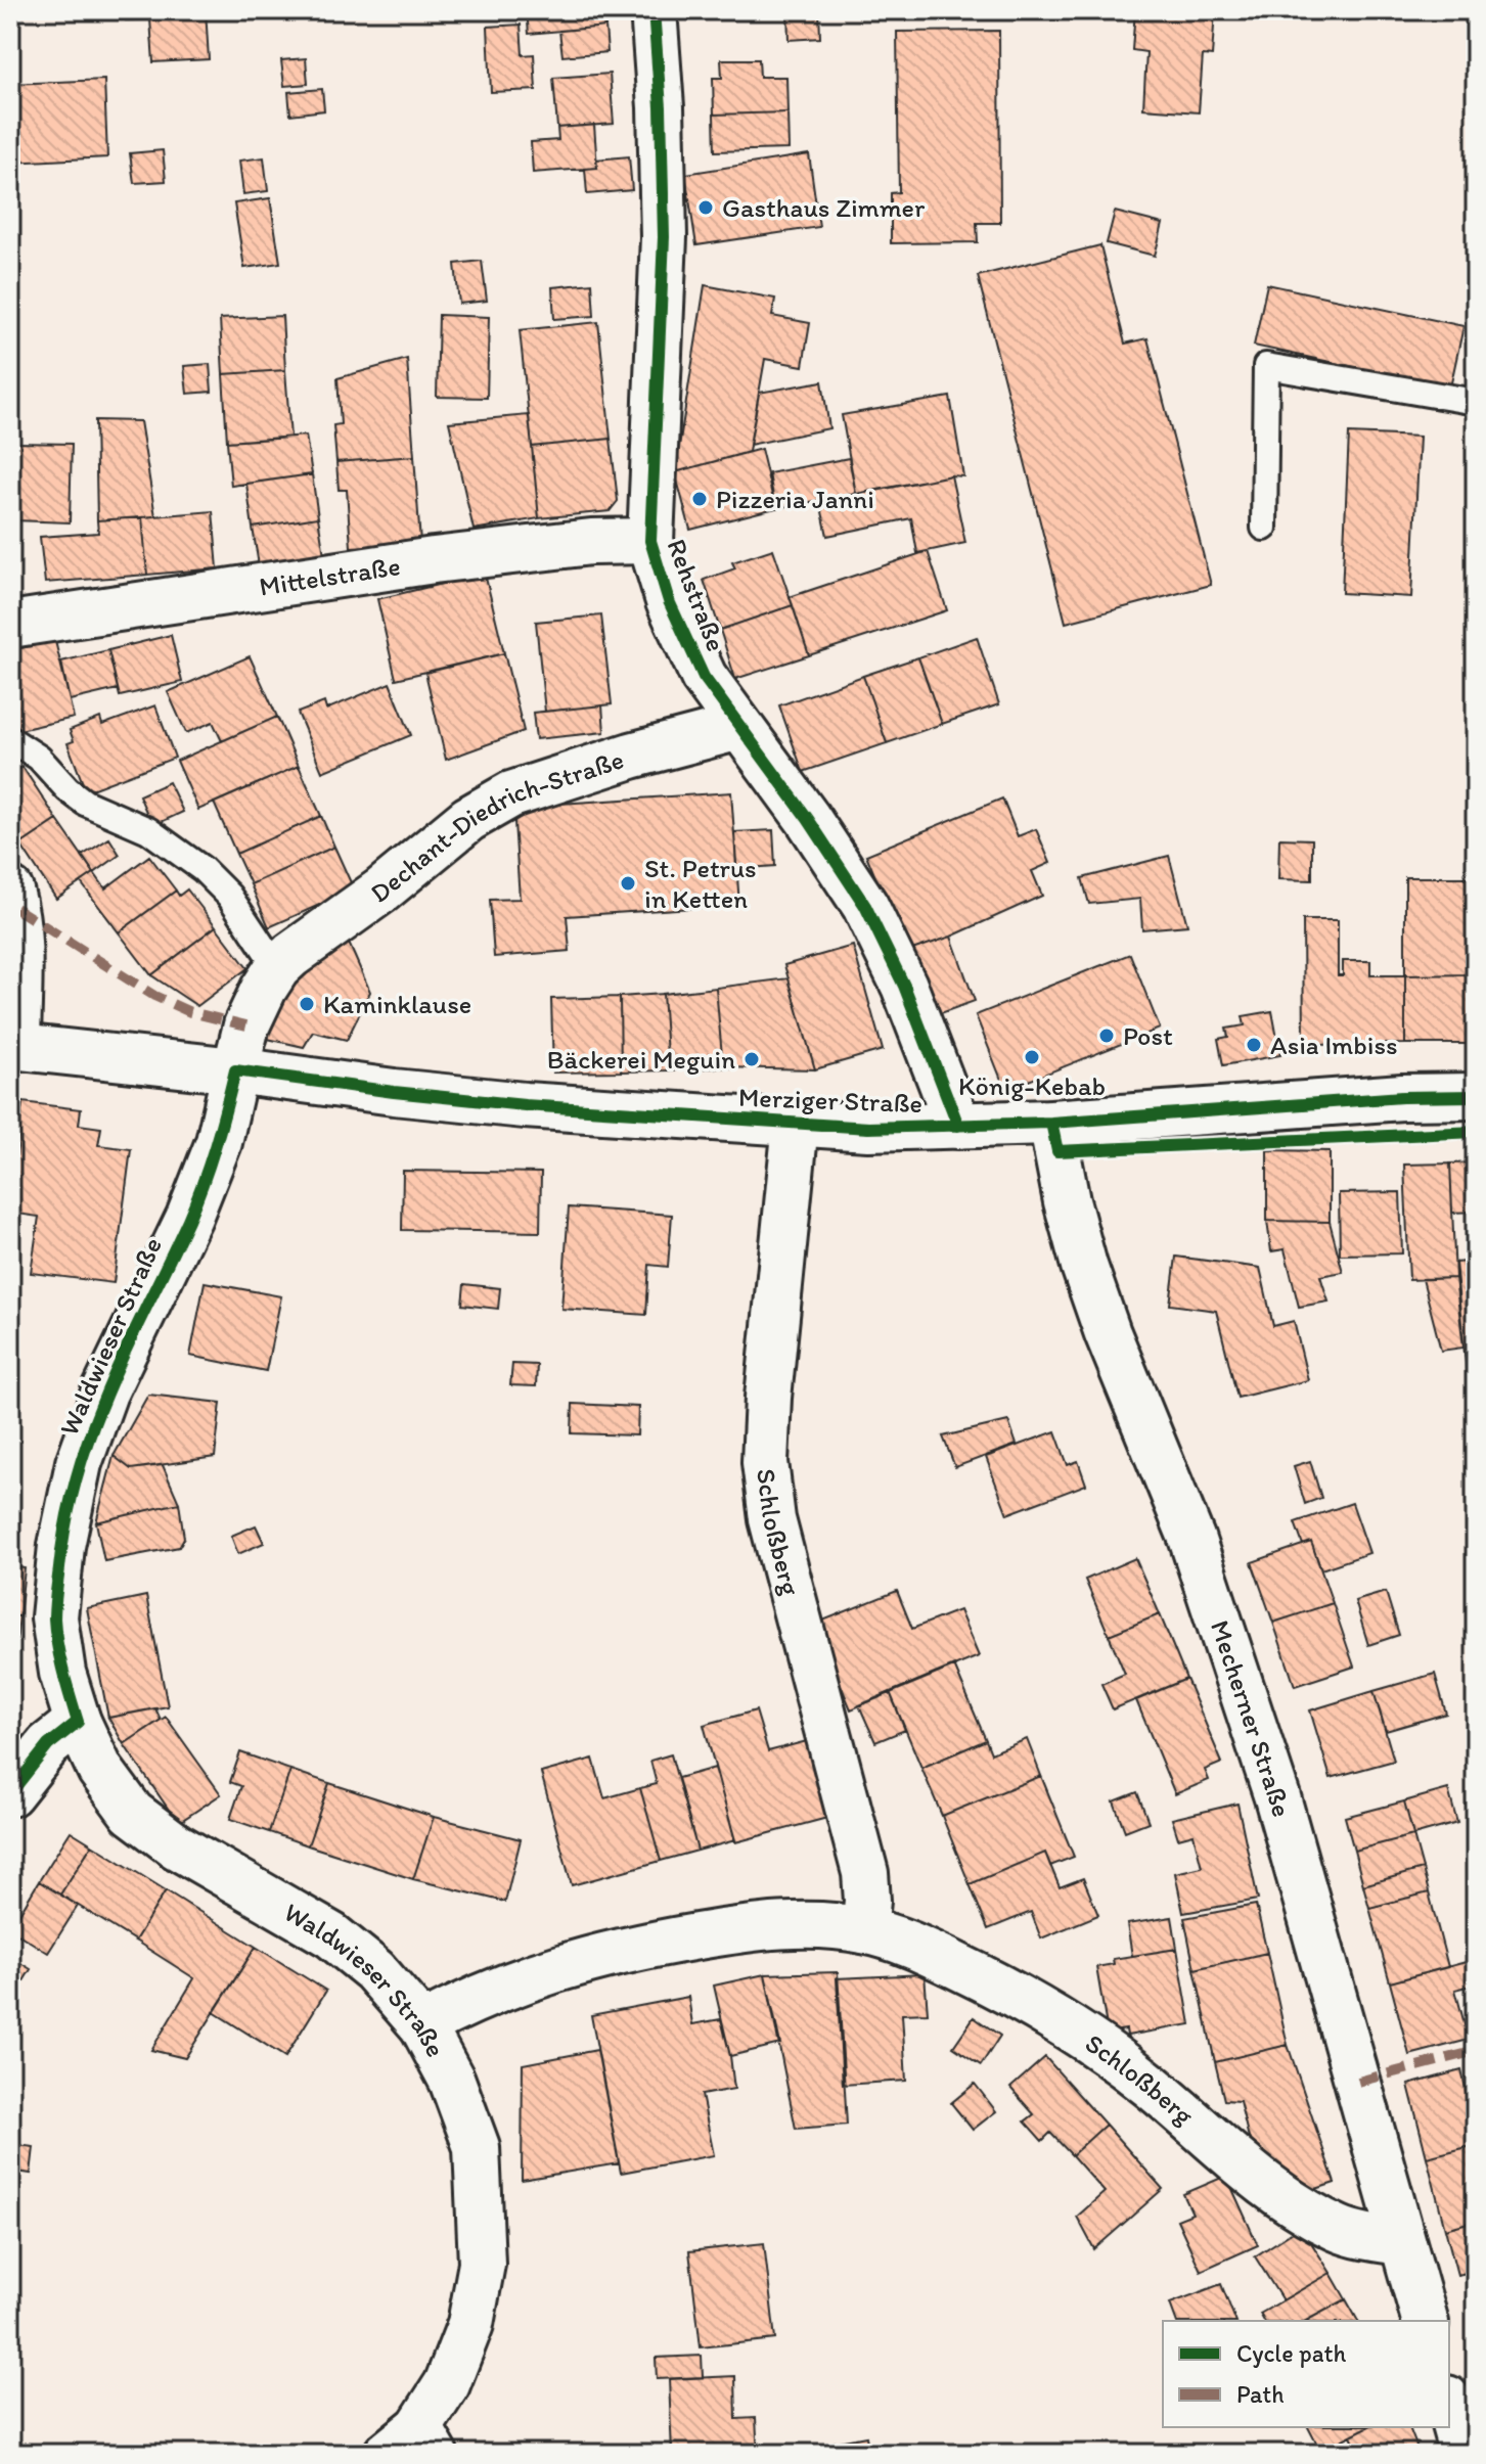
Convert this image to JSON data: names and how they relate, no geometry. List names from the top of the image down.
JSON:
{
  "streets": {
    "street": [
      "Mittelstraße",
      "Rehstraße",
      "Dechant-Diedrich-Straße",
      "Merziger Straße",
      "Waldwieser Straße",
      "Schloßberg",
      "Mecherner Straße"
    ]
  },
  "crossings": [
    ["Mittelstraße", "Rehstraße"],
    ["Rehstraße", "Dechant-Diedrich-Straße"],
    ["Rehstraße", "Merziger Straße"],
    ["Dechant-Diedrich-Straße", "Merziger Straße"],
    ["Dechant-Diedrich-Straße", "Waldwieser Straße"],
    ["Merziger Straße", "Waldwieser Straße"],
    ["Merziger Straße", "Schloßberg"],
    ["Merziger Straße", "Mecherner Straße"],
    ["Waldwieser Straße", "Schloßberg"],
    ["Schloßberg", "Mecherner Straße"]
  ],
  "places": [
    "Gasthaus Zimmer",
    "Pizzeria Janni",
    "St. Petrus in Ketten",
    "Kaminklause",
    "Post",
    "Asia Imbiss",
    "König-Kebab",
    "Bäckerei Meguin"
  ],
  "legend": ["Cycle path", "Path"]
}
